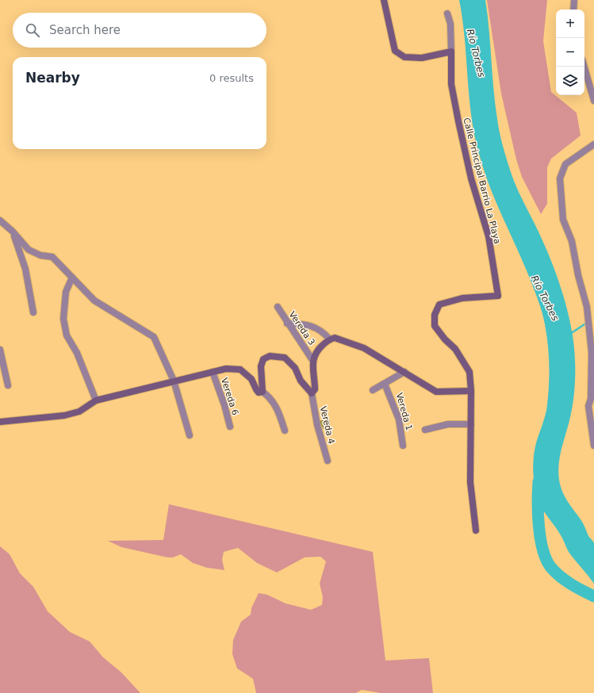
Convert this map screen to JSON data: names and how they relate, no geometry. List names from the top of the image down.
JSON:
{
  "streets": {
    "street": [
      "Calle Principal Barrio La Playa",
      "Vereda 3",
      "Vereda 6",
      "Vereda 1",
      "Vereda 4"
    ]
  },
  "water": ["Río Torbes"],
  "page": {
    "map_buttons": ["+", "−"],
    "search": "Search here",
    "heading": ["Nearby", "0 results"]
  }
}
